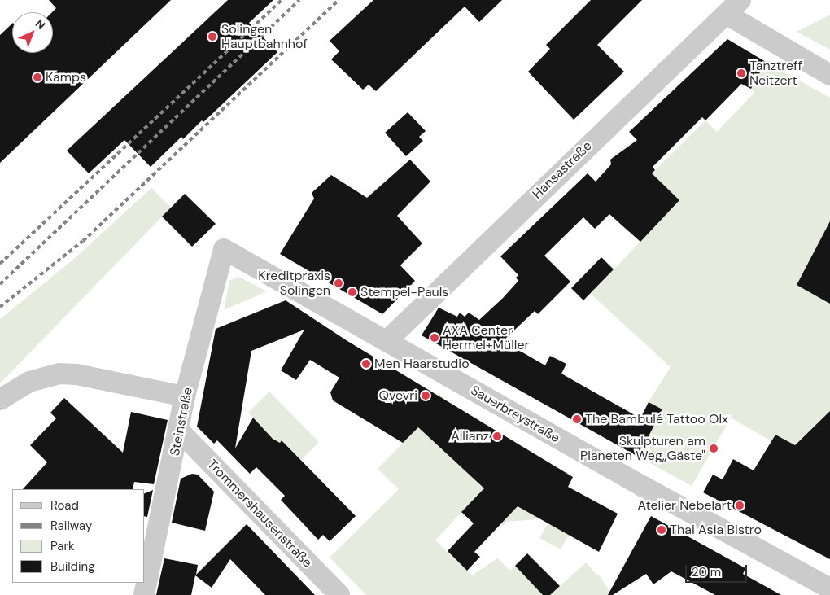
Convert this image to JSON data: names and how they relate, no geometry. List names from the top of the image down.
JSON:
{
  "streets": {
    "street": [
      "Hansastraße",
      "Sauerbreystraße",
      "Steinstraße",
      "Trommershausenstraße"
    ]
  },
  "crossings": [
    ["Hansastraße", "Sauerbreystraße"],
    ["Sauerbreystraße", "Steinstraße"],
    ["Steinstraße", "Trommershausenstraße"]
  ],
  "places": [
    "Solingen Hauptbahnhof",
    "Tanztreff Neitzert",
    "Kamps",
    "Kreditpraxis Solingen",
    "Stempel-Pauls",
    "AXA Center Hermel+Müller",
    "Men Haarstudio",
    "Qvevri",
    "The Bambulé Tattoo Olx",
    "Allianz",
    "Skulpturen am Planeten Weg„Gäste\"",
    "Atelier Nebelart",
    "Thai Asia Bistro"
  ],
  "legend": [
    "Road",
    "Railway",
    "Park",
    "Building"
  ],
  "scale_bar": "20 m",
  "north": "top right"
}
